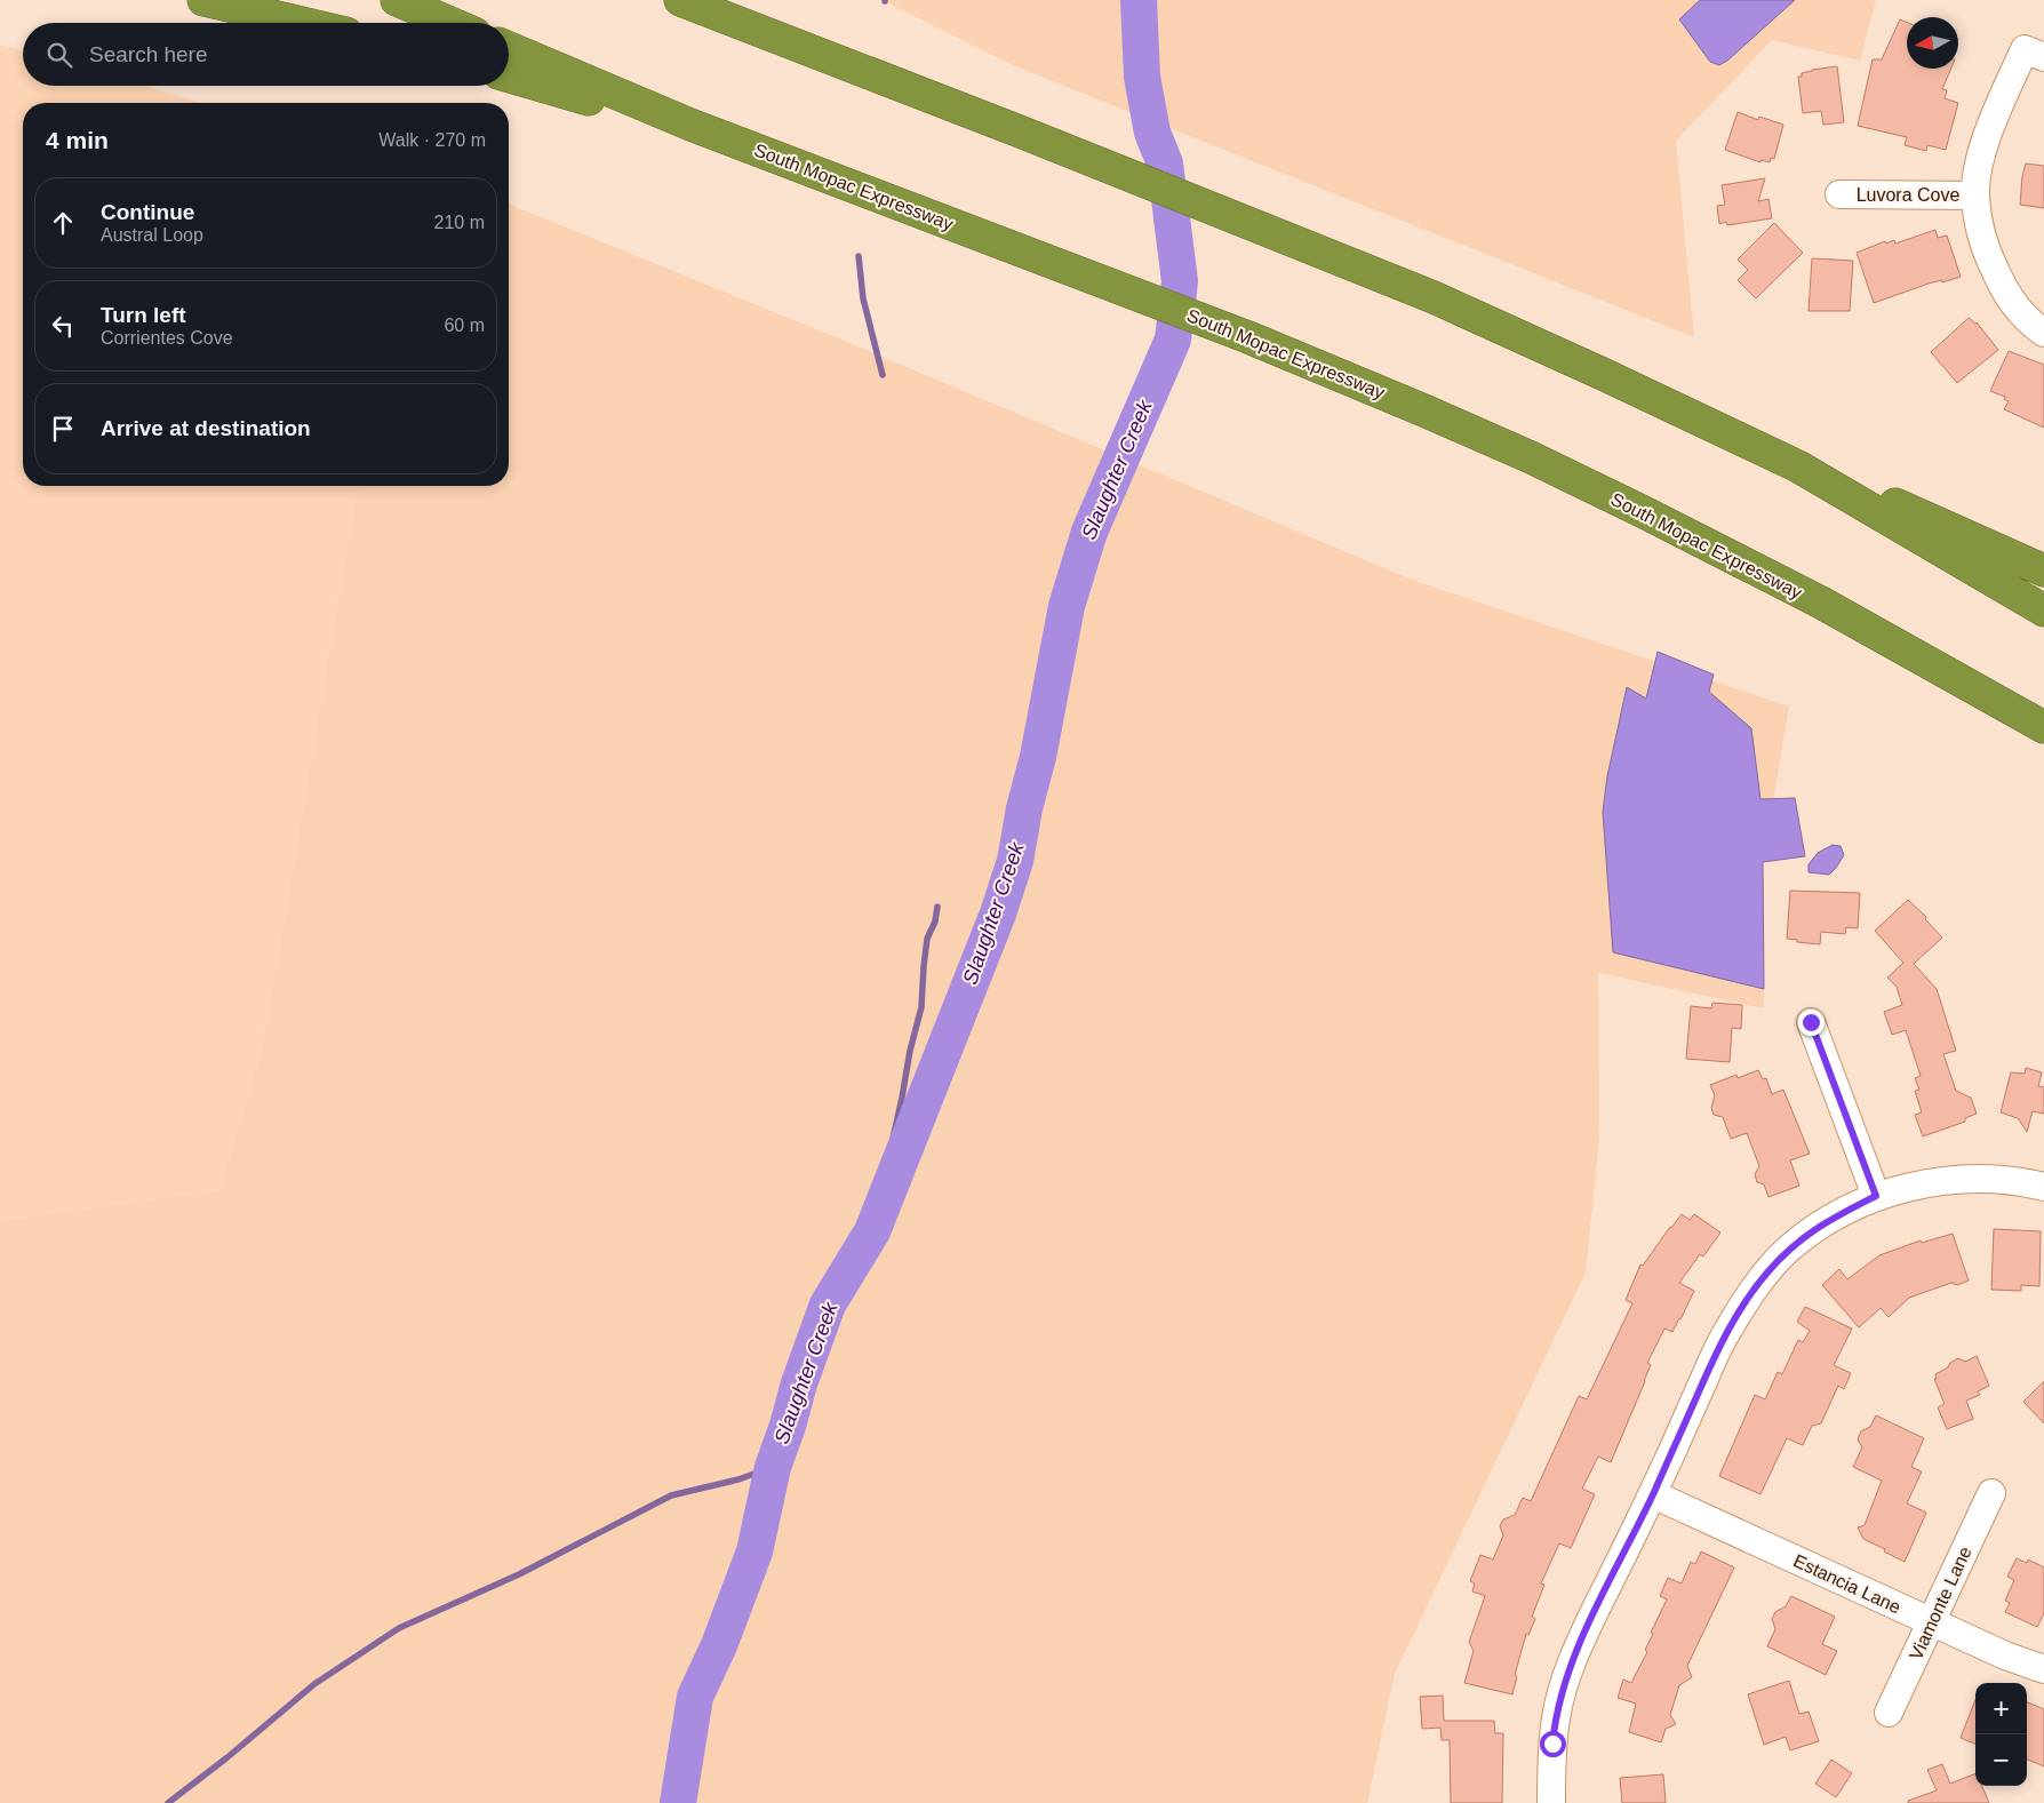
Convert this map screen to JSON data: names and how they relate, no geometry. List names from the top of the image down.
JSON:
{
  "streets": {
    "highway": ["South Mopac Expressway"],
    "street": ["Luvora Cove", "Estancia Lane", "Viamonte Lane"]
  },
  "crossings": [
    ["Estancia Lane", "Viamonte Lane"]
  ],
  "water": ["Slaughter Creek"],
  "north": "left",
  "page": {
    "search": "Search here",
    "heading": ["4 min", "Walk · 270 m"],
    "list": [
      ["Continue", "Austral Loop", "210 m"],
      ["Turn left", "Corrientes Cove", "60 m"],
      "Arrive at destination"
    ],
    "map_buttons": ["+", "−"]
  }
}
